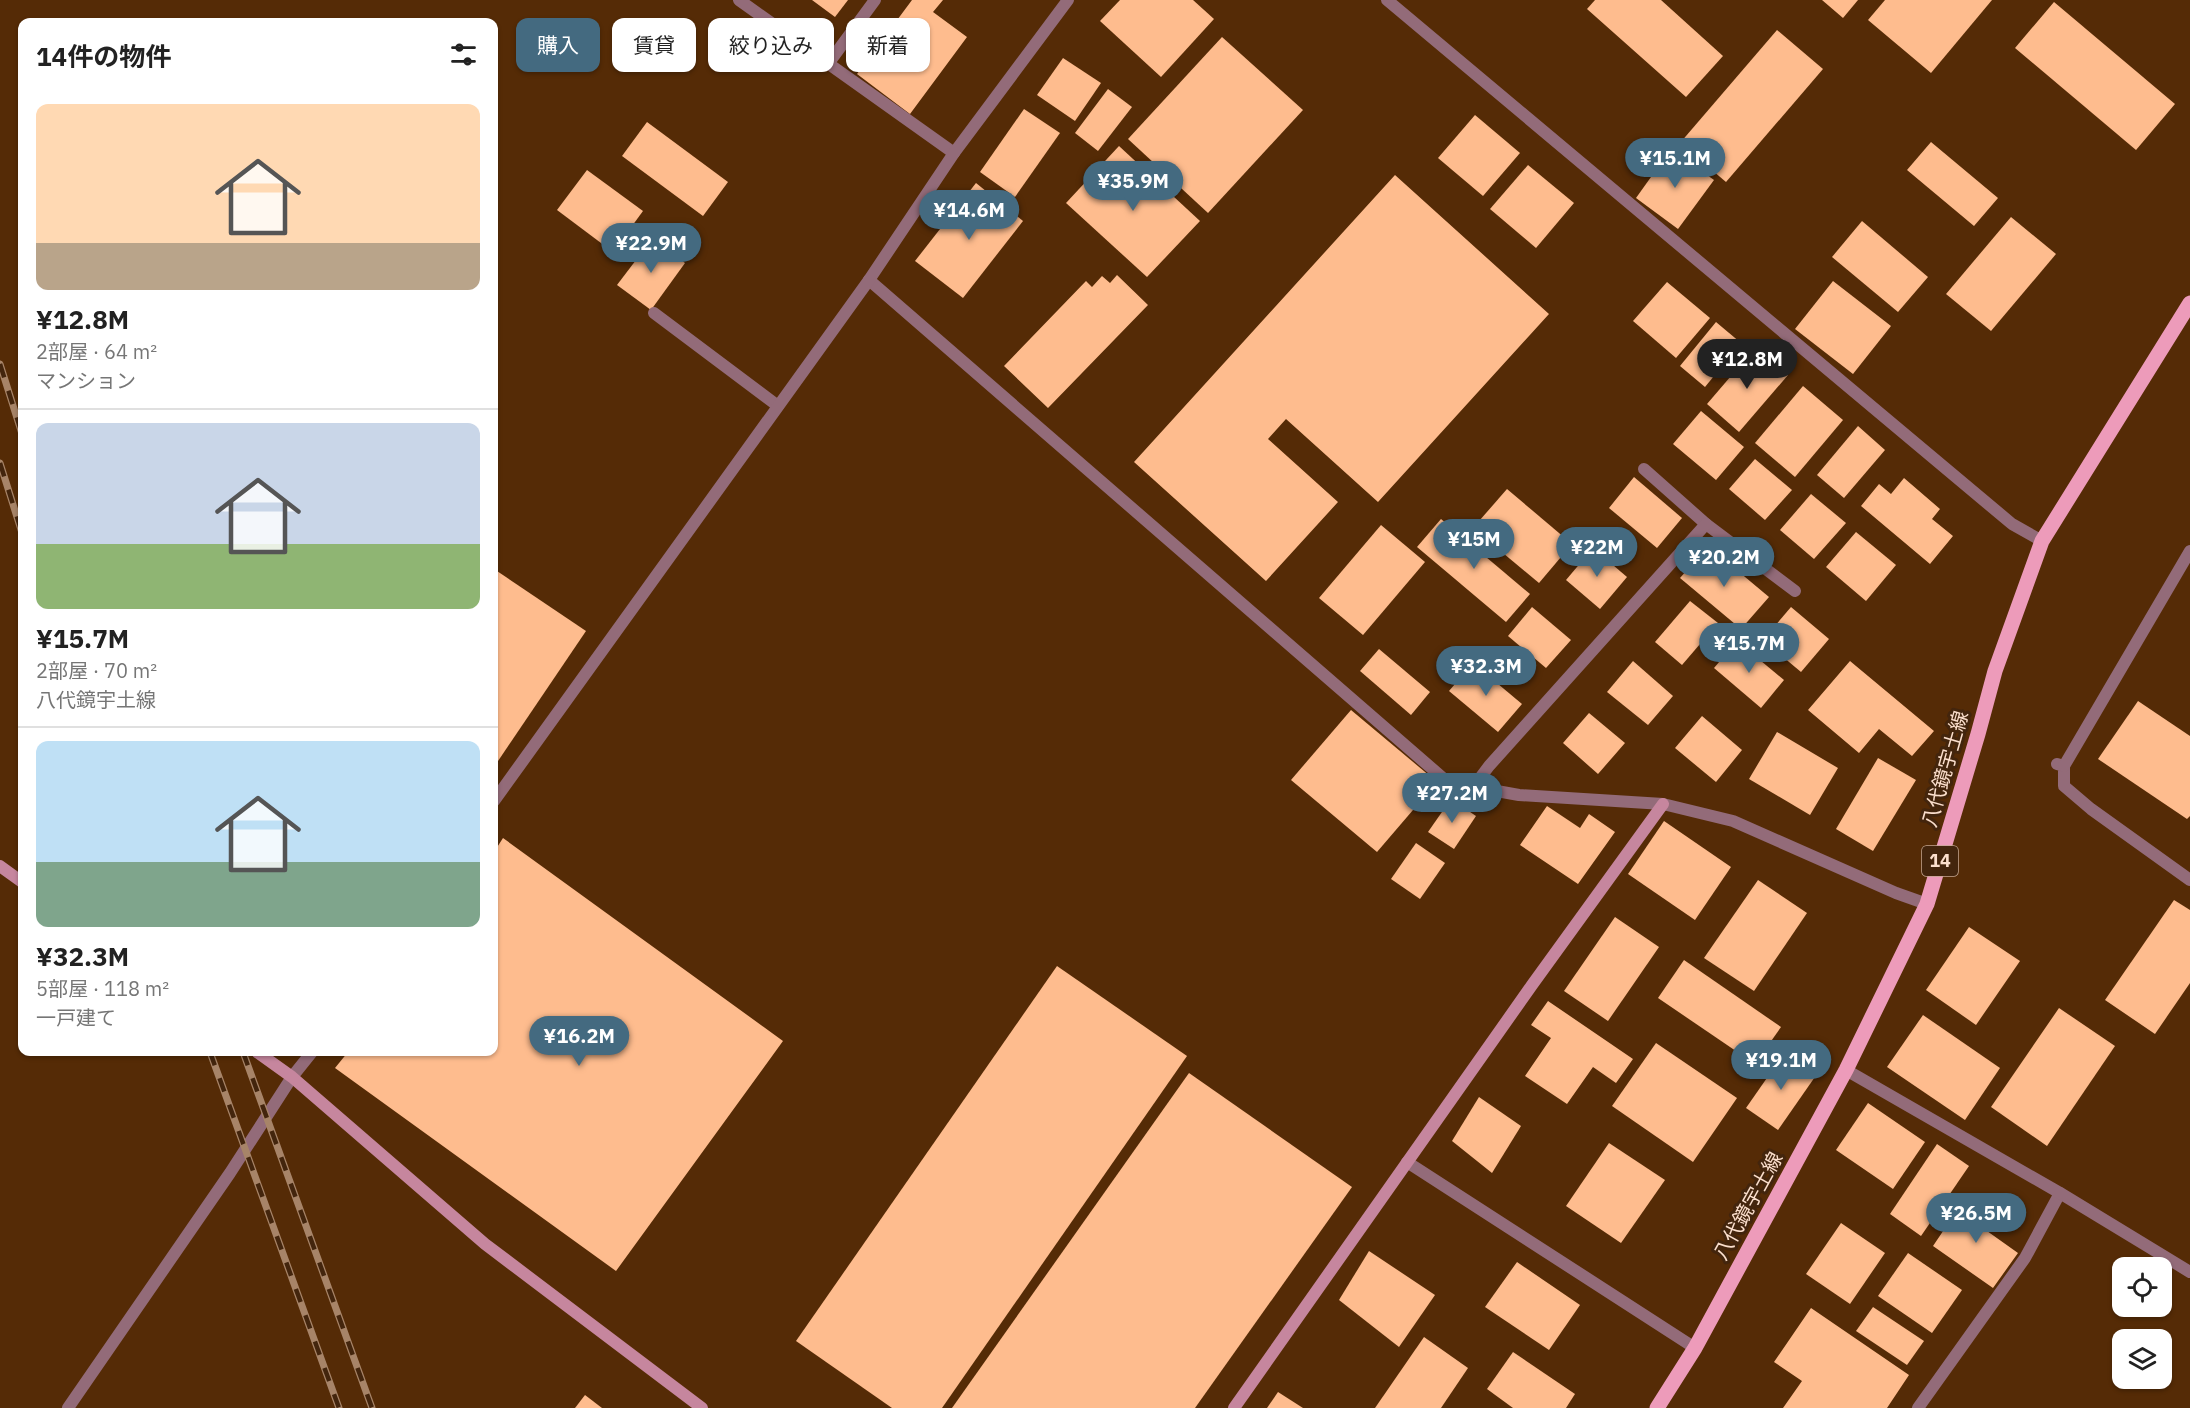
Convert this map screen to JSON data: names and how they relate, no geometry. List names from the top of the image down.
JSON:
{
  "streets": {
    "main road": ["八代鏡宇土線", "14"]
  },
  "page": {
    "chip": [
      "購入",
      "賃貸",
      "絞り込み",
      "新着"
    ],
    "heading": "14件の物件",
    "list": [
      {
        "name": "¥12.8M",
        "note": "2部屋 · 64 m² · マンション"
      },
      {
        "name": "¥15.7M",
        "note": "2部屋 · 70 m² · 八代鏡宇土線"
      },
      {
        "name": "¥32.3M",
        "note": "5部屋 · 118 m² · 一戸建て"
      }
    ],
    "price": [
      "¥15.1M",
      "¥35.9M",
      "¥14.6M",
      "¥22.9M",
      "¥12.8M",
      "¥15M",
      "¥22M",
      "¥20.2M",
      "¥15.7M",
      "¥32.3M",
      "¥27.2M",
      "¥16.2M",
      "¥19.1M",
      "¥26.5M"
    ]
  }
}
